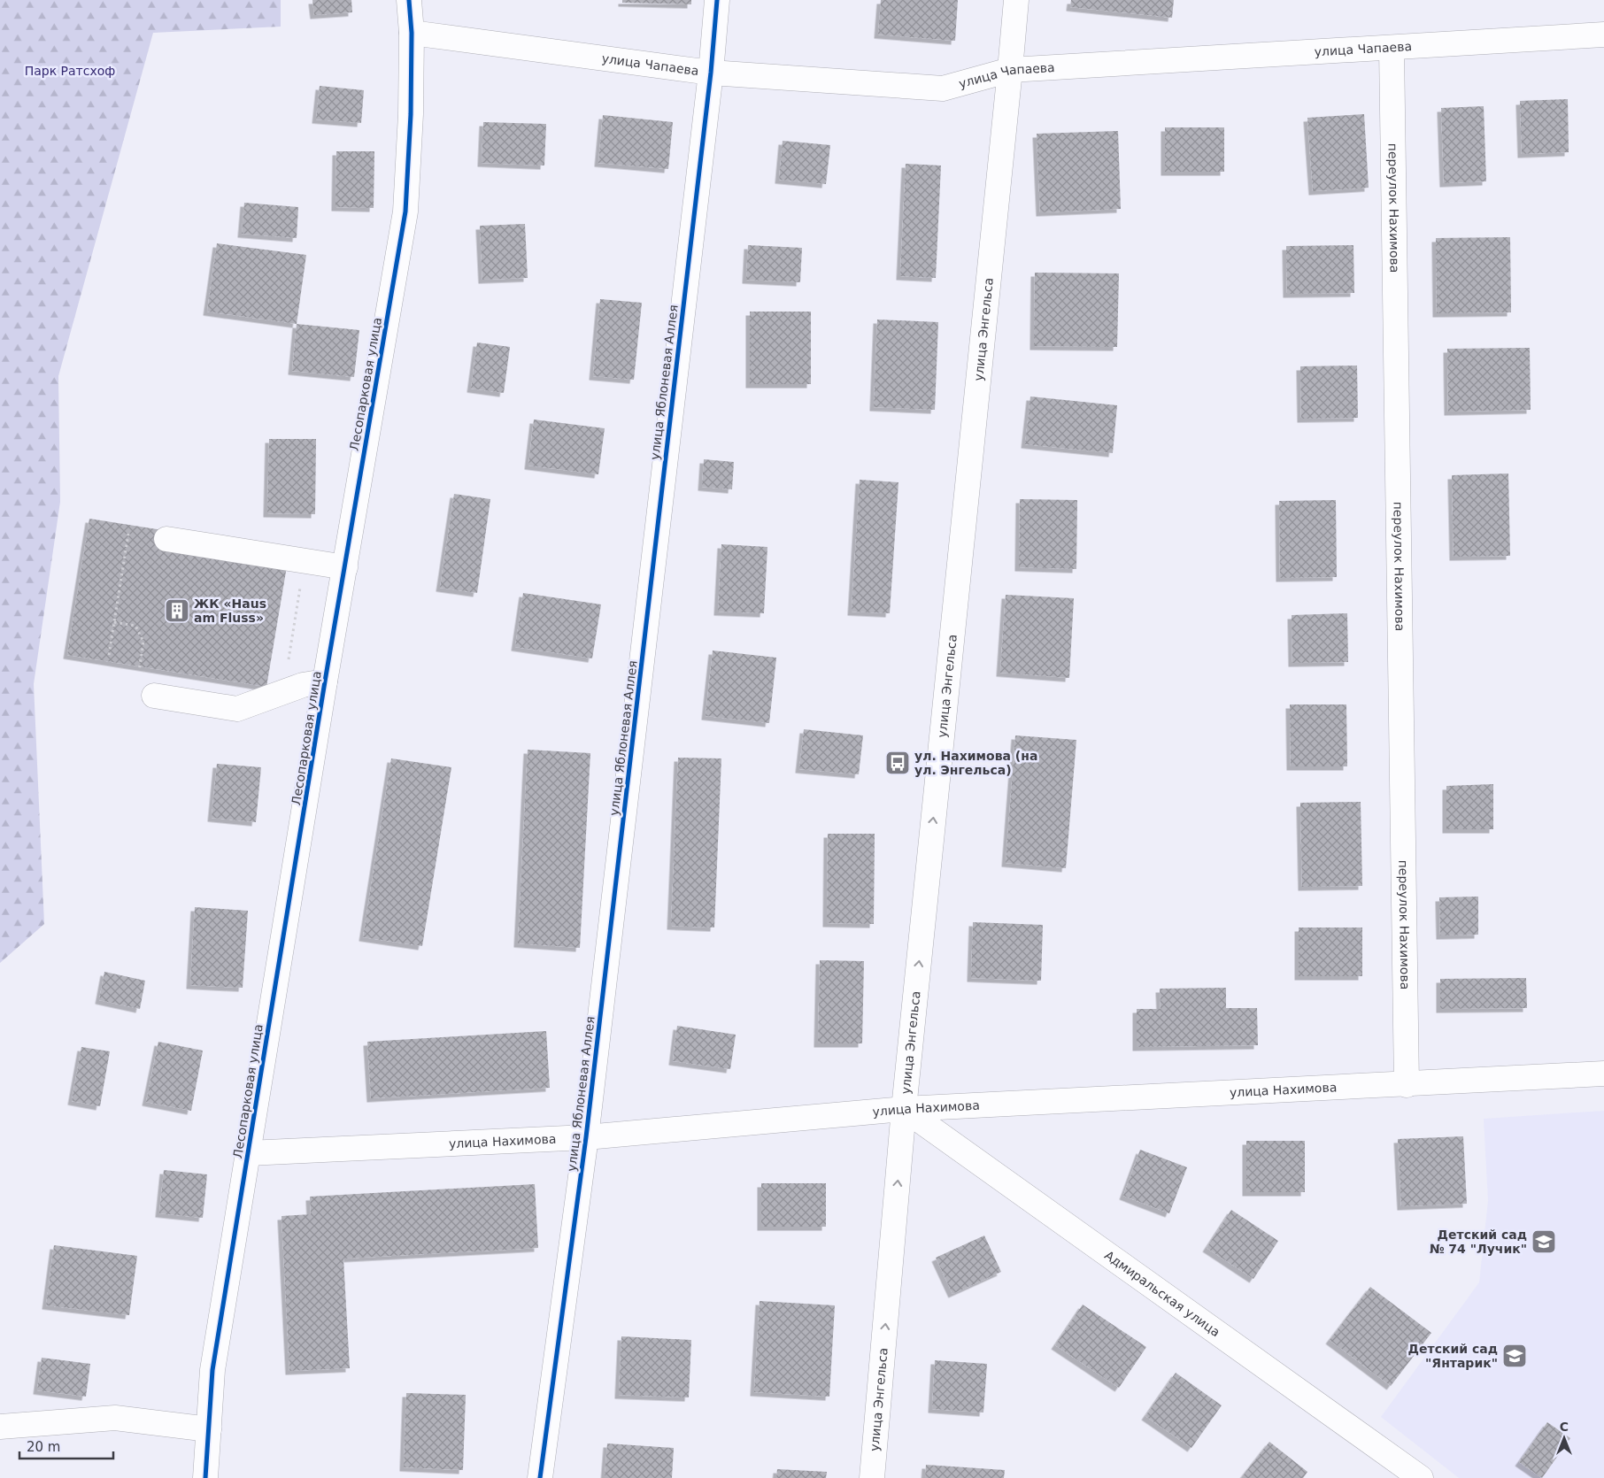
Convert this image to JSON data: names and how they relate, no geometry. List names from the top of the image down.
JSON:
{
  "streets": {
    "street": [
      "улица Чапаева",
      "переулок Нахимова",
      "улица Энгельса",
      "улица Яблоневая Аллея",
      "Лесопарковая улица",
      "улица Нахимова",
      "Адмиральская улица"
    ]
  },
  "crossings": [
    ["улица Чапаева", "переулок Нахимова"],
    ["улица Чапаева", "улица Энгельса"],
    ["улица Чапаева", "улица Яблоневая Аллея"],
    ["улица Чапаева", "Лесопарковая улица"],
    ["переулок Нахимова", "улица Нахимова"],
    ["улица Энгельса", "улица Нахимова"],
    ["улица Энгельса", "Адмиральская улица"],
    ["улица Яблоневая Аллея", "улица Нахимова"],
    ["Лесопарковая улица", "улица Нахимова"],
    ["улица Нахимова", "Адмиральская улица"]
  ],
  "one_way": ["улица Энгельса"],
  "parks": ["Парк Ратсхоф"],
  "places": {
    "building": ["ЖК «Haus am Fluss»"],
    "bus stop": ["ул. Нахимова (на ул. Энгельса)"],
    "school or university": ["Детский сад № 74 \"Лучик\"", "Детский сад \"Янтарик\""]
  },
  "scale_bar": "20 m",
  "north": "top"
}
